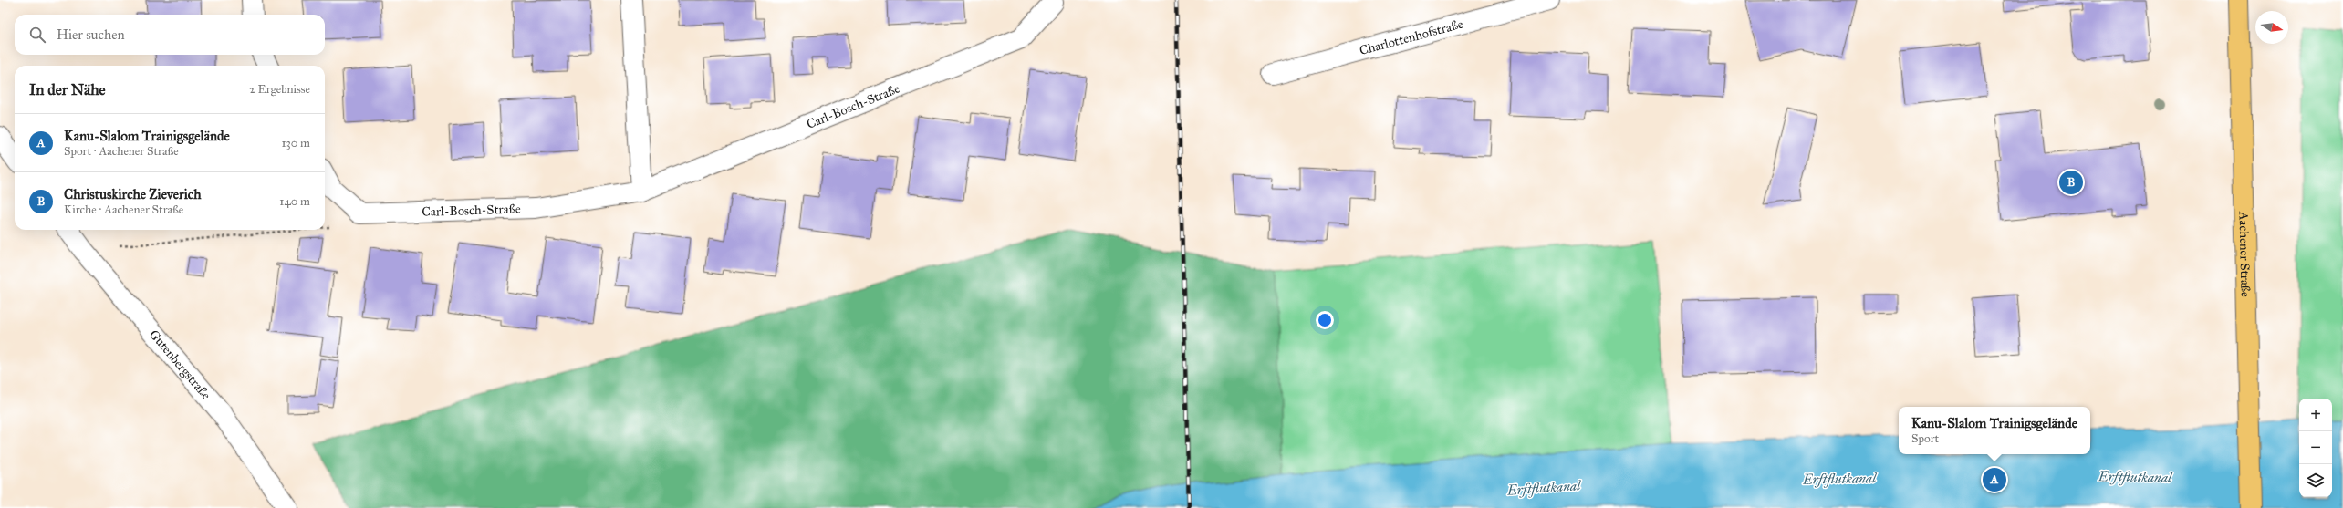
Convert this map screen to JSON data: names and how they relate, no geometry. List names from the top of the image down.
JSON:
{
  "streets": {
    "main road": ["Aachener Straße"],
    "street": ["Charlottenhofstraße", "Carl-Bosch-Straße", "Gutenbergstraße"]
  },
  "water": ["Erftflutkanal"],
  "north": "right",
  "page": {
    "search": "Hier suchen",
    "heading": ["In der Nähe", "2 Ergebnisse"],
    "list": [
      {
        "mark": "A",
        "name": "Kanu-Slalom Trainigsgelände",
        "note": "Sport · Aachener Straße",
        "value": "130 m"
      },
      {
        "mark": "B",
        "name": "Christuskirche Zieverich",
        "note": "Kirche · Aachener Straße",
        "value": "140 m"
      }
    ],
    "pins": ["B", "A"],
    "map_buttons": ["+", "−"],
    "popup": ["Kanu-Slalom Trainigsgelände", "Sport"]
  }
}
